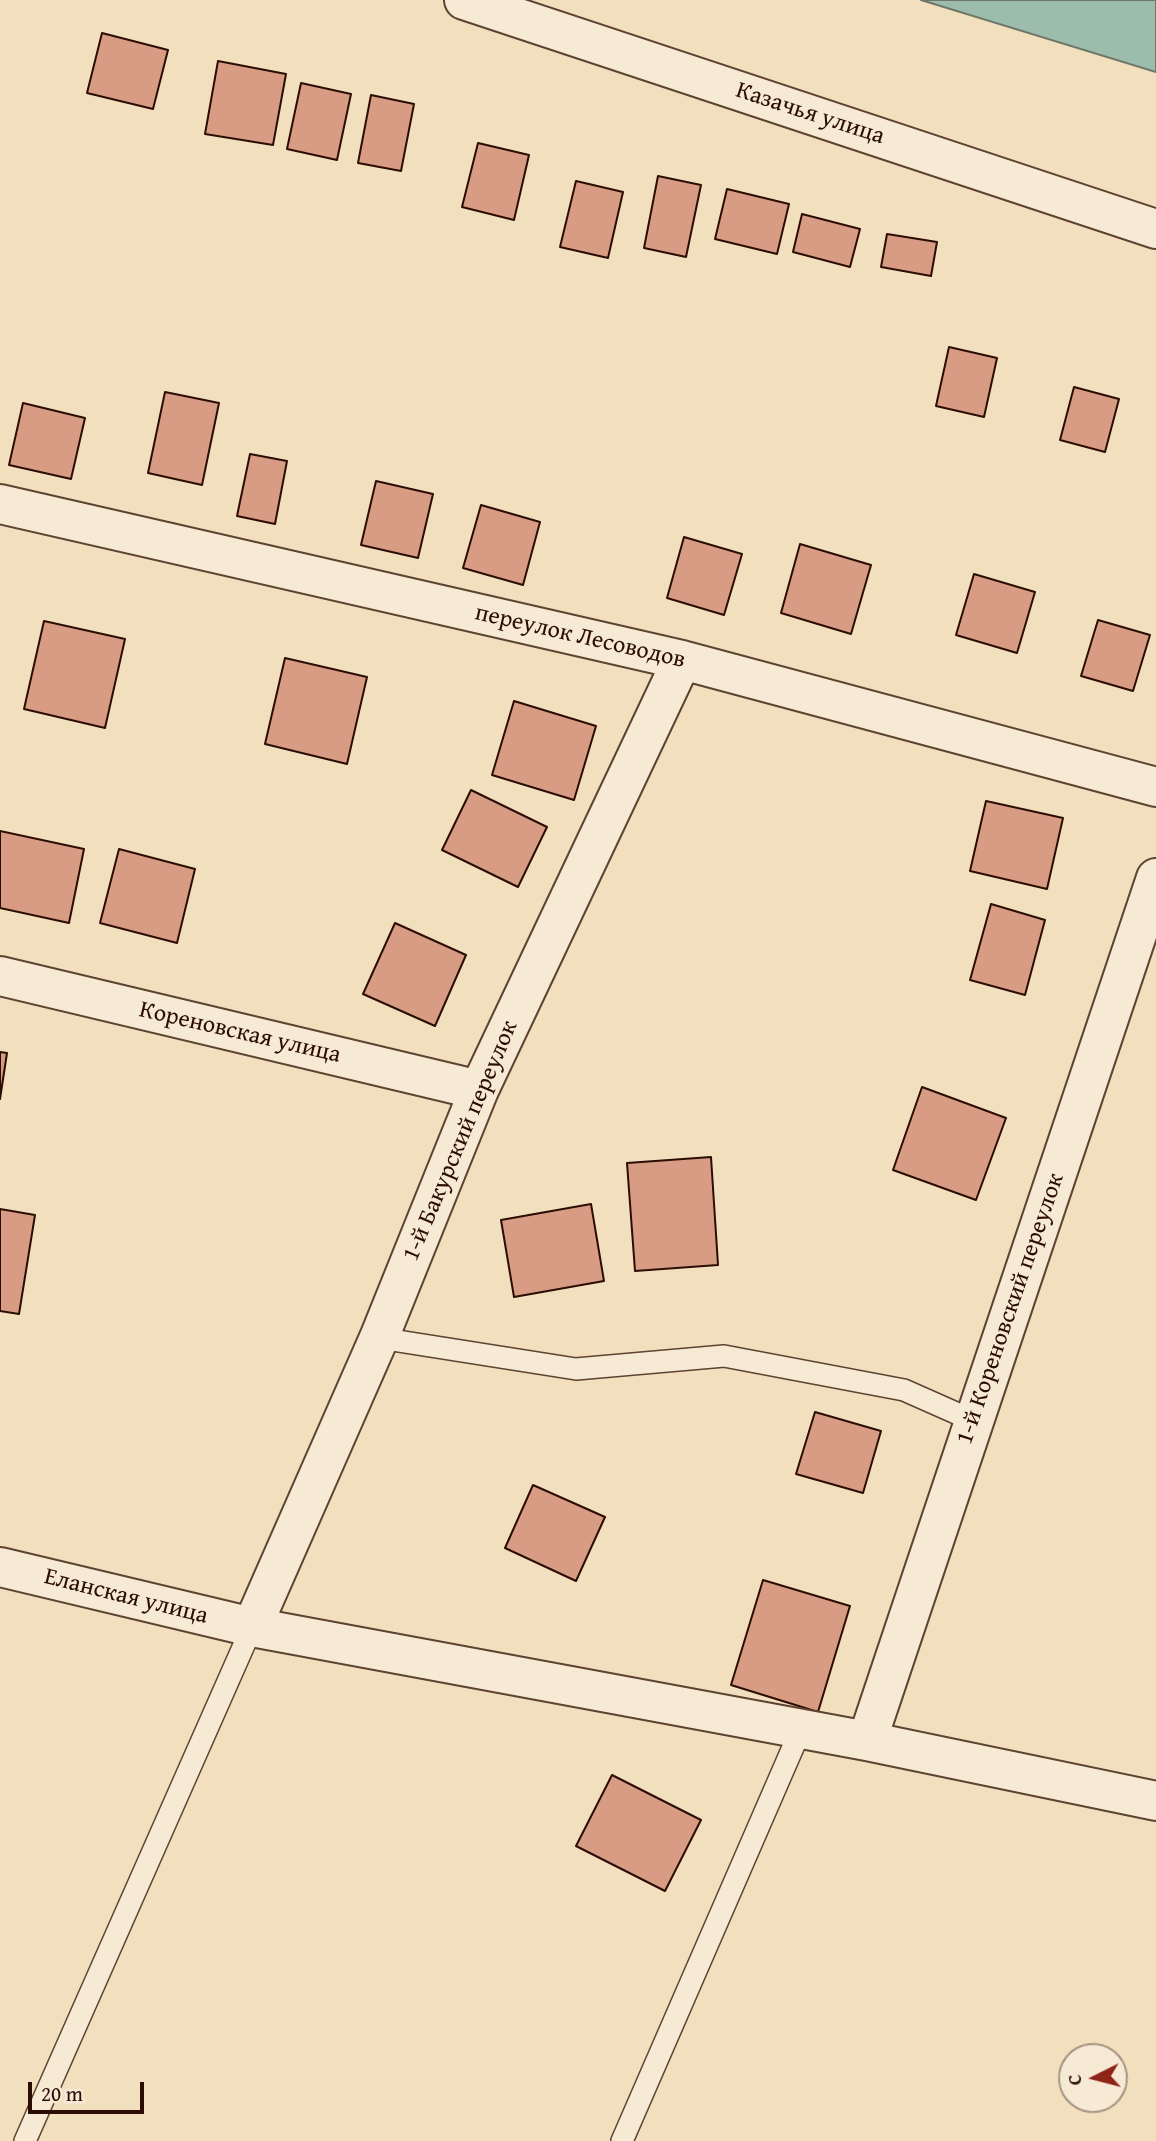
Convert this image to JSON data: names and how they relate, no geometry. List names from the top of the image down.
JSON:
{
  "streets": {
    "street": [
      "Казачья улица",
      "переулок Лесоводов",
      "Кореновская улица",
      "1-й Бакурский переулок",
      "1-й Кореновский переулок",
      "Еланская улица"
    ]
  },
  "crossings": [
    ["переулок Лесоводов", "1-й Бакурский переулок"],
    ["Кореновская улица", "1-й Бакурский переулок"],
    ["1-й Бакурский переулок", "Еланская улица"],
    ["1-й Кореновский переулок", "Еланская улица"]
  ],
  "scale_bar": "20 m",
  "north": "left"
}
